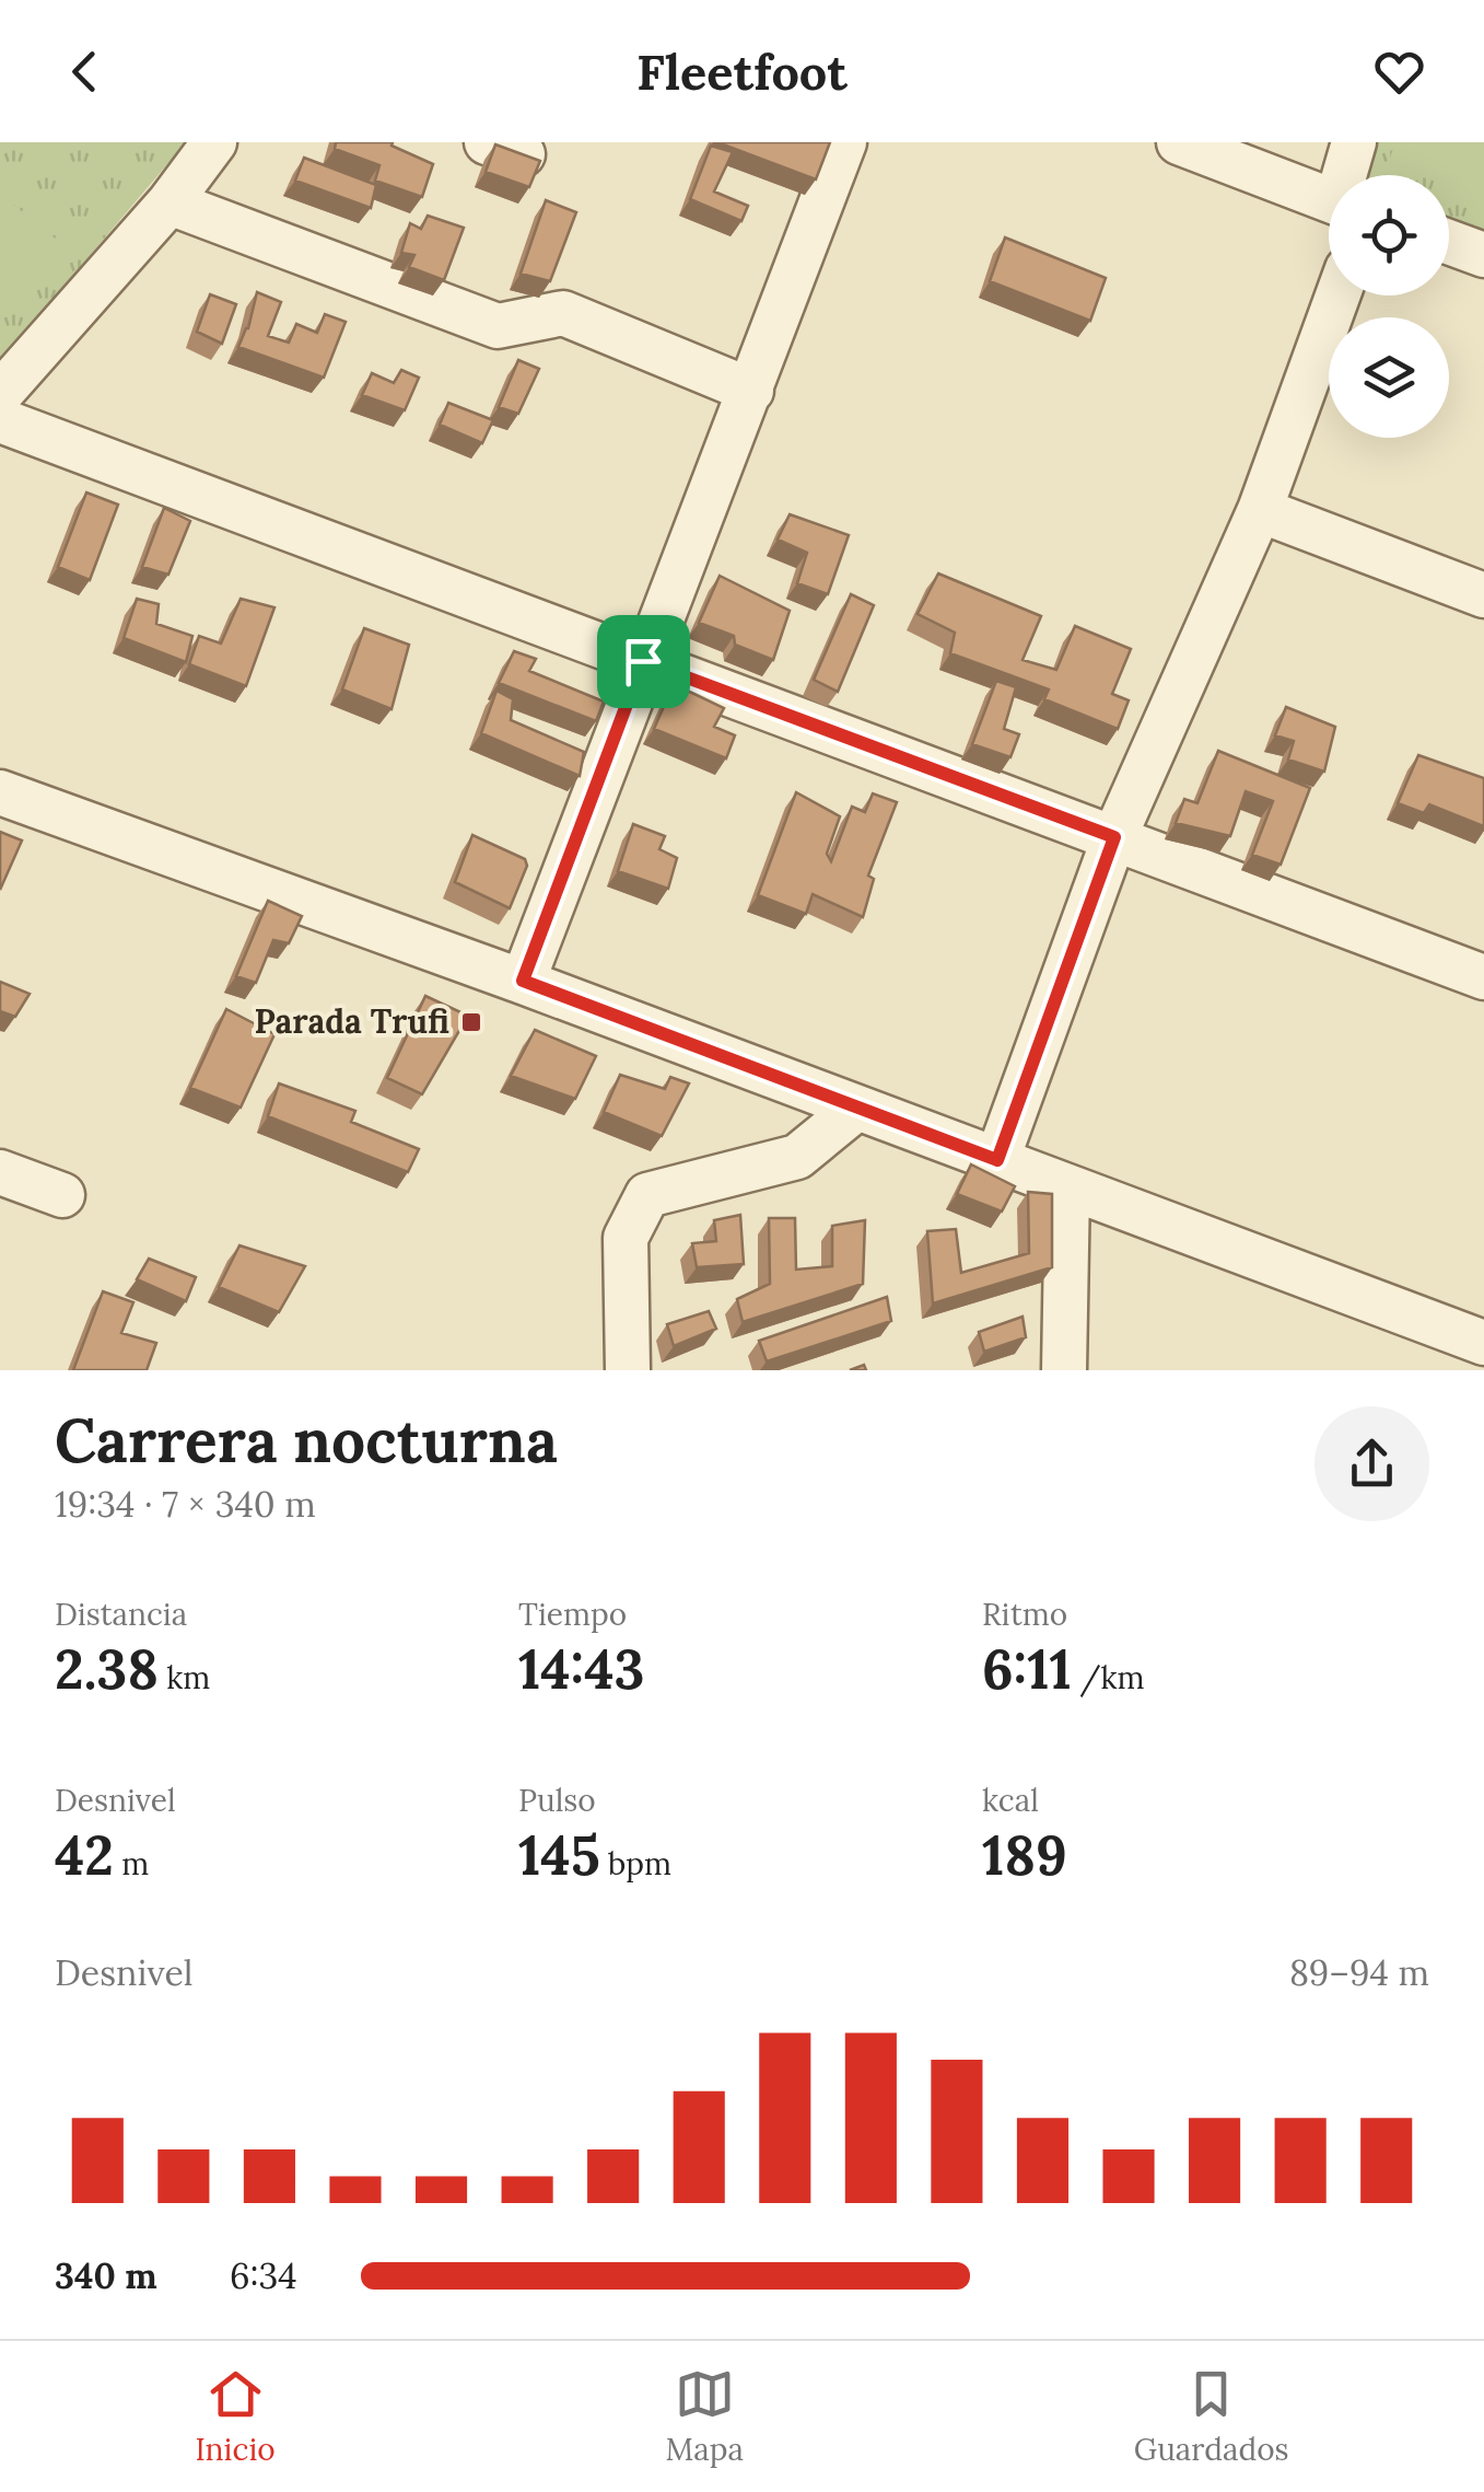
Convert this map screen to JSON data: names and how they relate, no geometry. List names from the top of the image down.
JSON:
{
  "places": {
    "transit": ["Parada Trufi"]
  },
  "page": {
    "header": "Fleetfoot",
    "heading": ["Carrera nocturna", "19:34 · 7 × 340 m"],
    "stats": [
      ["Distancia", "2.38 km"],
      ["Tiempo", "14:43"],
      ["Ritmo", "6:11 /km"],
      ["Desnivel", "42 m"],
      ["Pulso", "145 bpm"],
      ["kcal", "189"]
    ],
    "chart": ["Desnivel", "89–94 m"],
    "list": [
      {
        "name": "340 m",
        "note": "6:34"
      }
    ],
    "tabs": ["Inicio", "Mapa", "Guardados"]
  }
}
